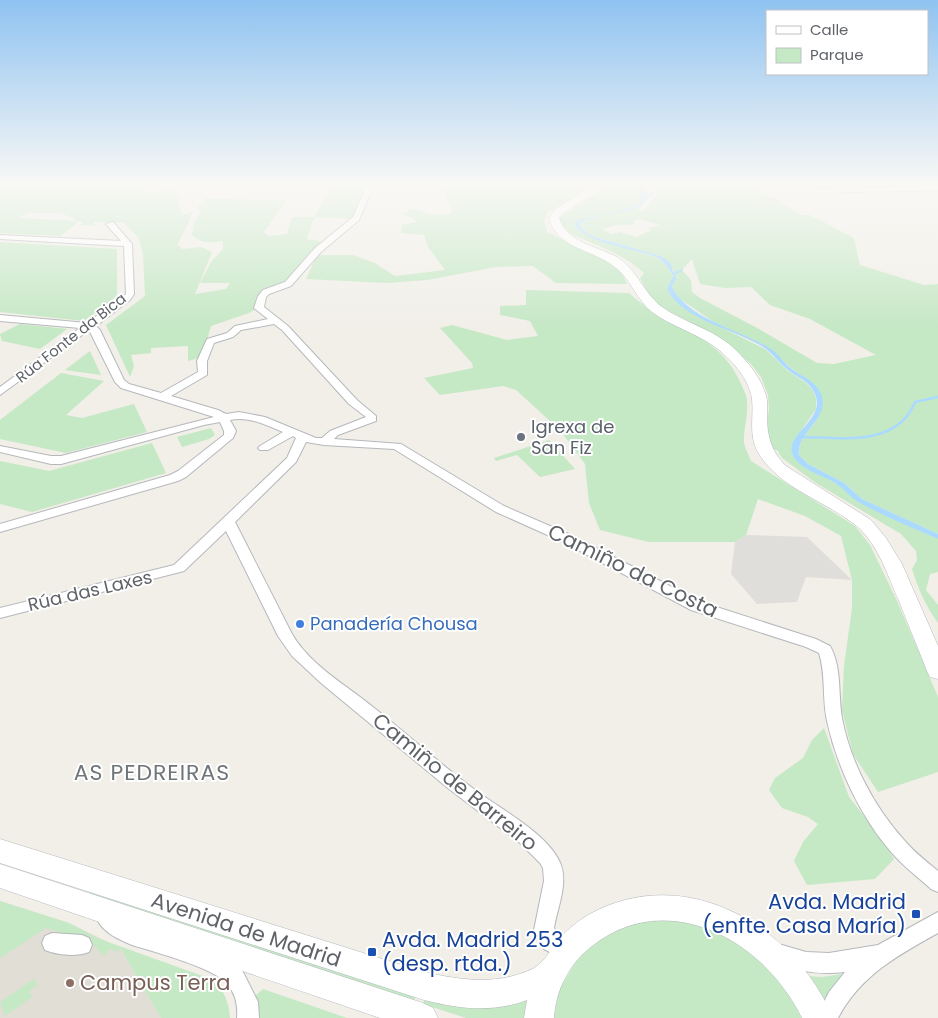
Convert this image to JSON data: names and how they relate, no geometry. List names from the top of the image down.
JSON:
{
  "streets": {
    "street": [
      "Rúa Fonte da Bica",
      "Camiño da Costa",
      "Rúa das Laxes",
      "Camiño de Barreiro",
      "Avenida de Madrid"
    ]
  },
  "crossings": [
    ["Rúa das Laxes", "Camiño de Barreiro"],
    ["Camiño de Barreiro", "Avenida de Madrid"]
  ],
  "districts": ["AS PEDREIRAS"],
  "places": {
    "other": ["Igrexa de San Fiz", "Panadería Chousa", "Campus Terra"],
    "transit": ["Avda. Madrid (enfte. Casa María)", "Avda. Madrid 253 (desp. rtda.)"]
  },
  "legend": ["Calle", "Parque"]
}
